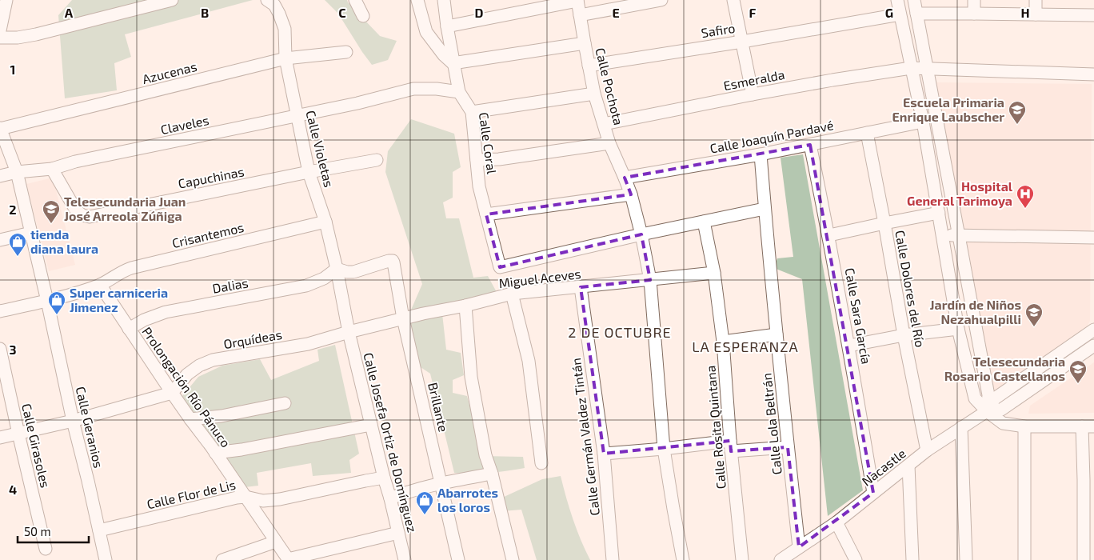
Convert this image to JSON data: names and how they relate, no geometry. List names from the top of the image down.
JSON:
{
  "streets": {
    "street": [
      "Safiro",
      "Azucenas",
      "Esmeralda",
      "Calle Pochota",
      "Claveles",
      "Calle Joaquín Pardavé",
      "Calle Coral",
      "Calle Violetas",
      "Capuchinas",
      "Crisantemos",
      "Miguel Aceves",
      "Dalias",
      "Calle Dolores del Río",
      "Calle Sara García",
      "Orquídeas",
      "Prolongación Río Pánuco",
      "Brillante",
      "Calle Lola Beltrán",
      "Calle Geranios",
      "Calle Rosita Quintana",
      "Calle Germán Valdez Tintán",
      "Calle Josefa Ortiz de Domínguez",
      "Calle Girasoles",
      "Nacastle",
      "Calle Flor de Lis"
    ]
  },
  "crossings": [
    ["Safiro", "Calle Pochota"],
    ["Azucenas", "Calle Violetas"],
    ["Esmeralda", "Calle Pochota"],
    ["Calle Pochota", "Calle Joaquín Pardavé"],
    ["Calle Pochota", "Calle Coral"],
    ["Calle Pochota", "Miguel Aceves"],
    ["Claveles", "Calle Coral"],
    ["Claveles", "Calle Violetas"],
    ["Claveles", "Capuchinas"],
    ["Calle Joaquín Pardavé", "Calle Dolores del Río"],
    ["Calle Joaquín Pardavé", "Calle Sara García"],
    ["Calle Joaquín Pardavé", "Calle Lola Beltrán"],
    ["Calle Violetas", "Capuchinas"],
    ["Calle Violetas", "Crisantemos"],
    ["Calle Violetas", "Miguel Aceves"],
    ["Calle Violetas", "Dalias"],
    ["Calle Violetas", "Orquídeas"],
    ["Calle Violetas", "Brillante"],
    ["Calle Violetas", "Calle Josefa Ortiz de Domínguez"],
    ["Crisantemos", "Prolongación Río Pánuco"],
    ["Miguel Aceves", "Orquídeas"],
    ["Miguel Aceves", "Brillante"],
    ["Miguel Aceves", "Calle Rosita Quintana"],
    ["Miguel Aceves", "Calle Germán Valdez Tintán"],
    ["Miguel Aceves", "Calle Josefa Ortiz de Domínguez"],
    ["Dalias", "Prolongación Río Pánuco"],
    ["Dalias", "Brillante"],
    ["Calle Dolores del Río", "Nacastle"],
    ["Calle Sara García", "Nacastle"],
    ["Orquídeas", "Prolongación Río Pánuco"],
    ["Orquídeas", "Calle Josefa Ortiz de Domínguez"],
    ["Prolongación Río Pánuco", "Calle Flor de Lis"],
    ["Calle Lola Beltrán", "Nacastle"],
    ["Calle Geranios", "Calle Flor de Lis"],
    ["Calle Josefa Ortiz de Domínguez", "Calle Flor de Lis"]
  ],
  "districts": ["2 DE OCTUBRE", "LA ESPERANZA"],
  "places": {
    "school or university": [
      "Escuela Primaria Enrique Laubscher",
      "Telesecundaria Juan José Arreola Zúñiga",
      "Jardín de Niños Nezahualpilli",
      "Telesecundaria Rosario Castellanos"
    ],
    "hospital": ["Hospital General Tarimoya"],
    "shop": ["tienda diana laura", "Super carniceria Jimenez", "Abarrotes los loros"]
  },
  "scale_bar": "50 m",
  "grid": {
    "columns": [
      "A",
      "B",
      "C",
      "D",
      "E",
      "F",
      "G",
      "H"
    ],
    "rows": [
      "1",
      "2",
      "3",
      "4"
    ]
  }
}
